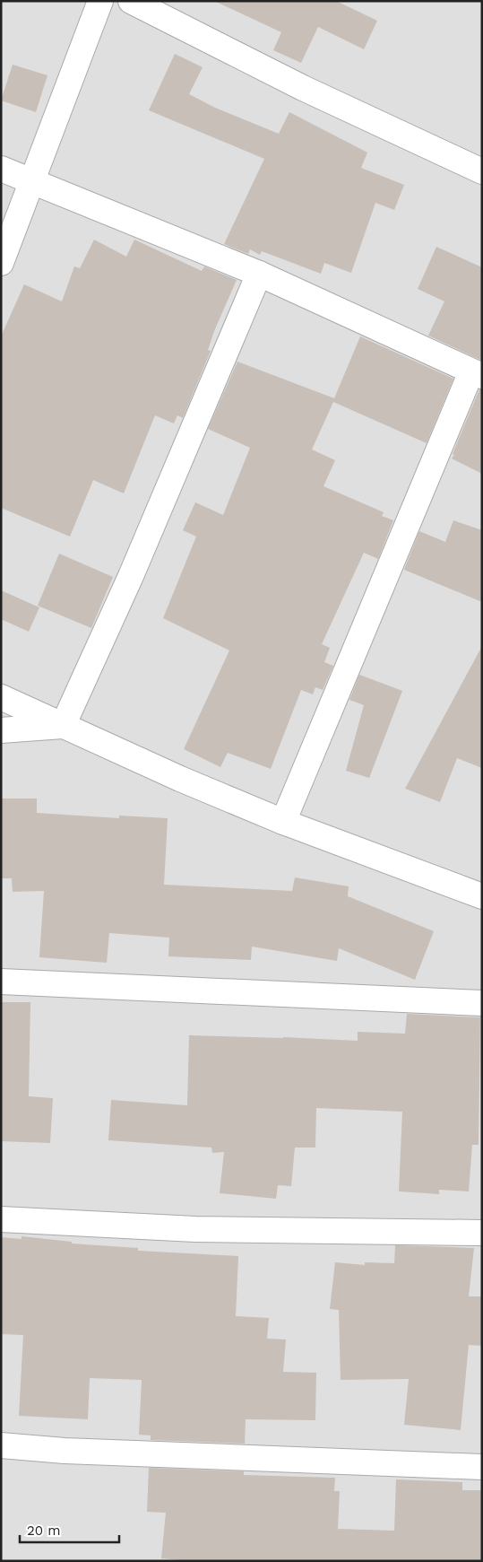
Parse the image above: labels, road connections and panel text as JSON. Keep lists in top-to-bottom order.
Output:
{
  "scale_bar": "20 m"
}
